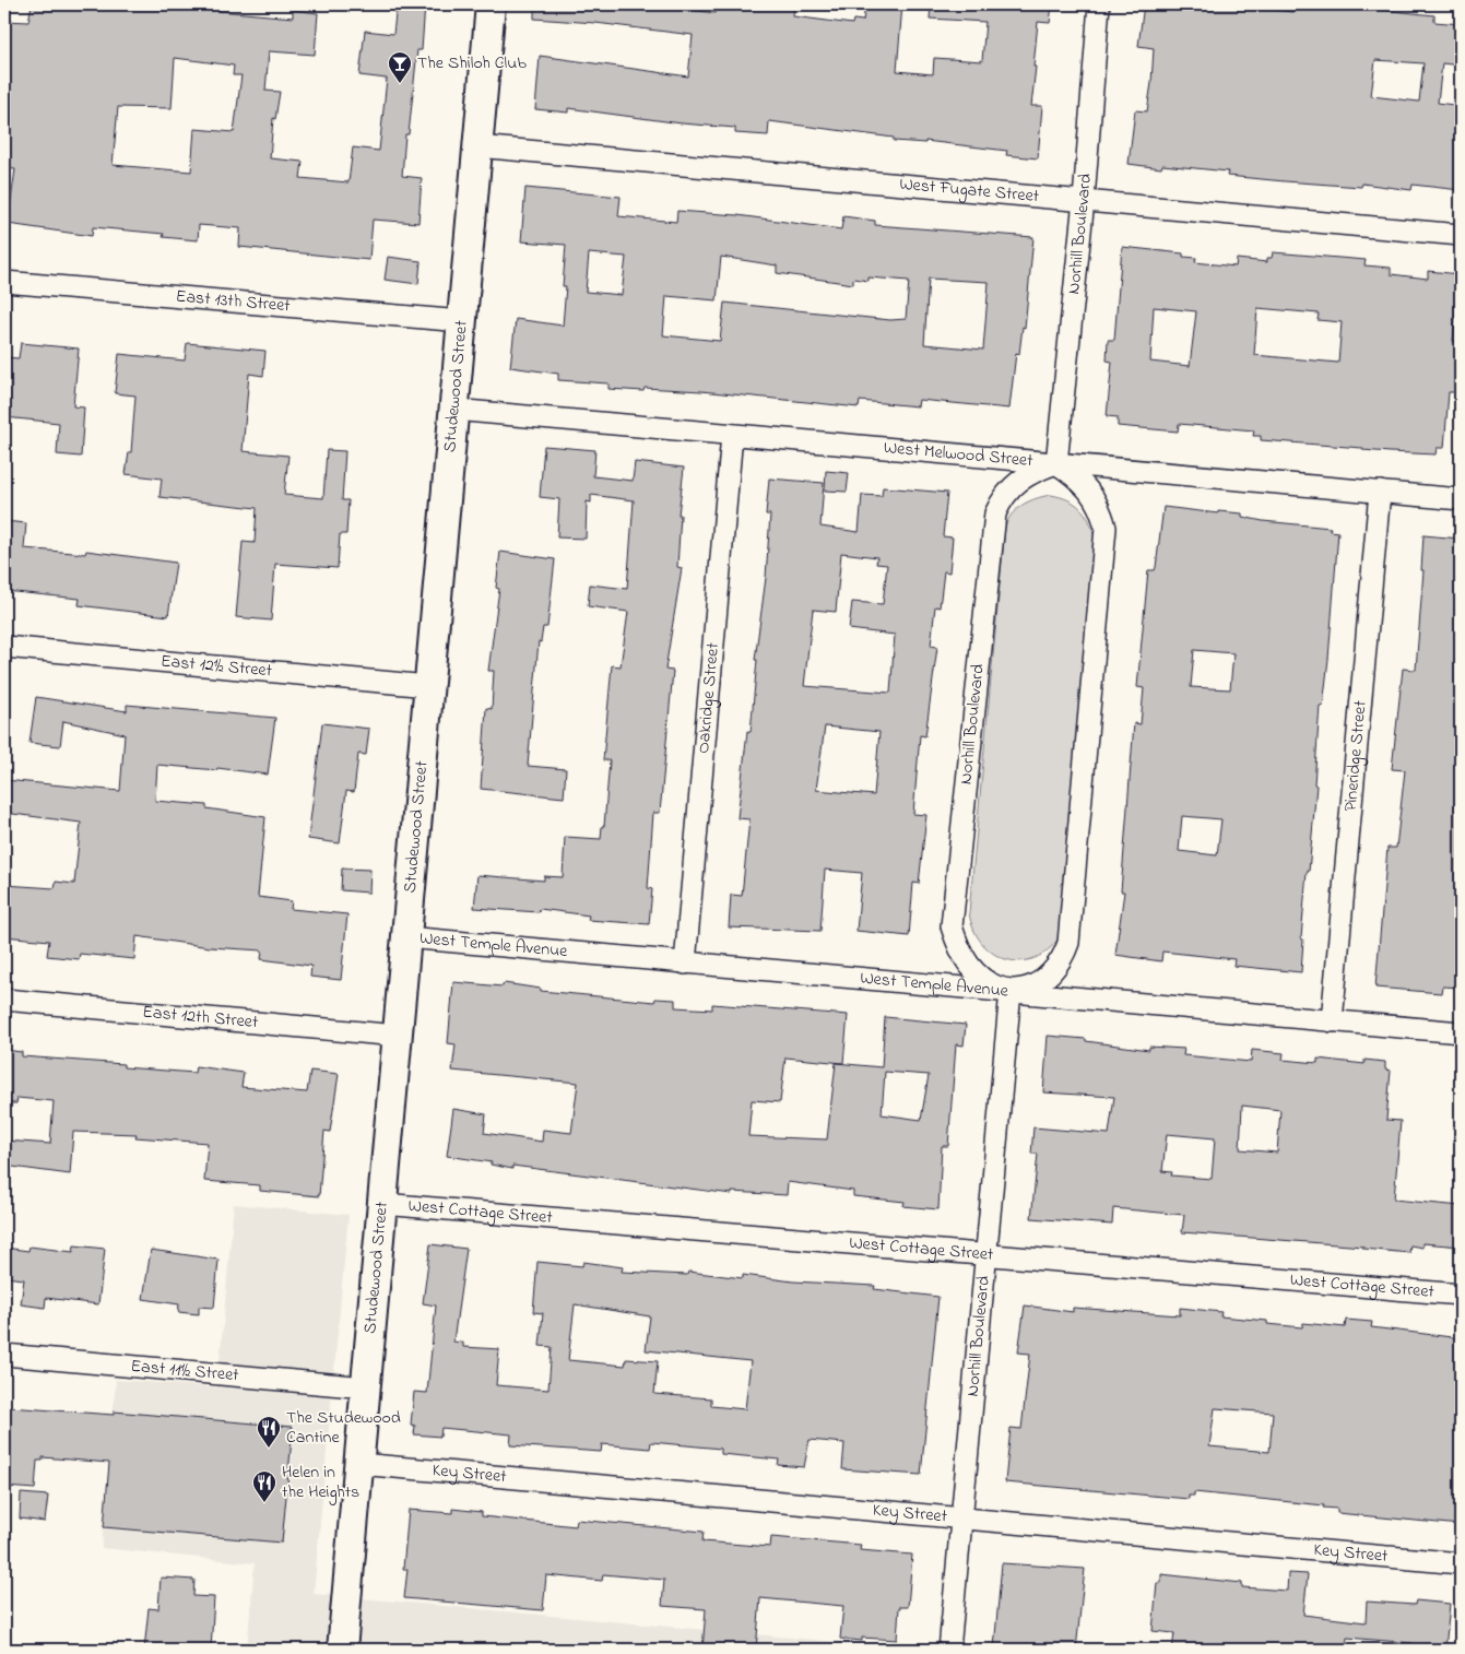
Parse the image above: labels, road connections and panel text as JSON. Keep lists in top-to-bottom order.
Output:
{
  "streets": {
    "main road": ["Studewood Street"],
    "street": [
      "West Fugate Street",
      "Norhill Boulevard",
      "East 13th Street",
      "West Melwood Street",
      "East 12½ Street",
      "Oakridge Street",
      "Pineridge Street",
      "West Temple Avenue",
      "East 12th Street",
      "West Cottage Street",
      "East 11½ Street",
      "Key Street"
    ]
  },
  "crossings": [
    ["West Fugate Street", "Norhill Boulevard"],
    ["West Fugate Street", "Studewood Street"],
    ["Norhill Boulevard", "West Melwood Street"],
    ["Norhill Boulevard", "West Temple Avenue"],
    ["Norhill Boulevard", "West Cottage Street"],
    ["Norhill Boulevard", "Key Street"],
    ["East 13th Street", "Studewood Street"],
    ["Studewood Street", "West Melwood Street"],
    ["Studewood Street", "East 12½ Street"],
    ["Studewood Street", "West Temple Avenue"],
    ["Studewood Street", "East 12th Street"],
    ["Studewood Street", "West Cottage Street"],
    ["Studewood Street", "East 11½ Street"],
    ["Studewood Street", "Key Street"],
    ["West Melwood Street", "Oakridge Street"],
    ["West Melwood Street", "Pineridge Street"],
    ["Oakridge Street", "West Temple Avenue"],
    ["Pineridge Street", "West Temple Avenue"]
  ],
  "places": {
    "bar": ["The Shiloh Club"],
    "restaurant": ["The Studewood Cantine", "Helen in the Heights"]
  }
}
